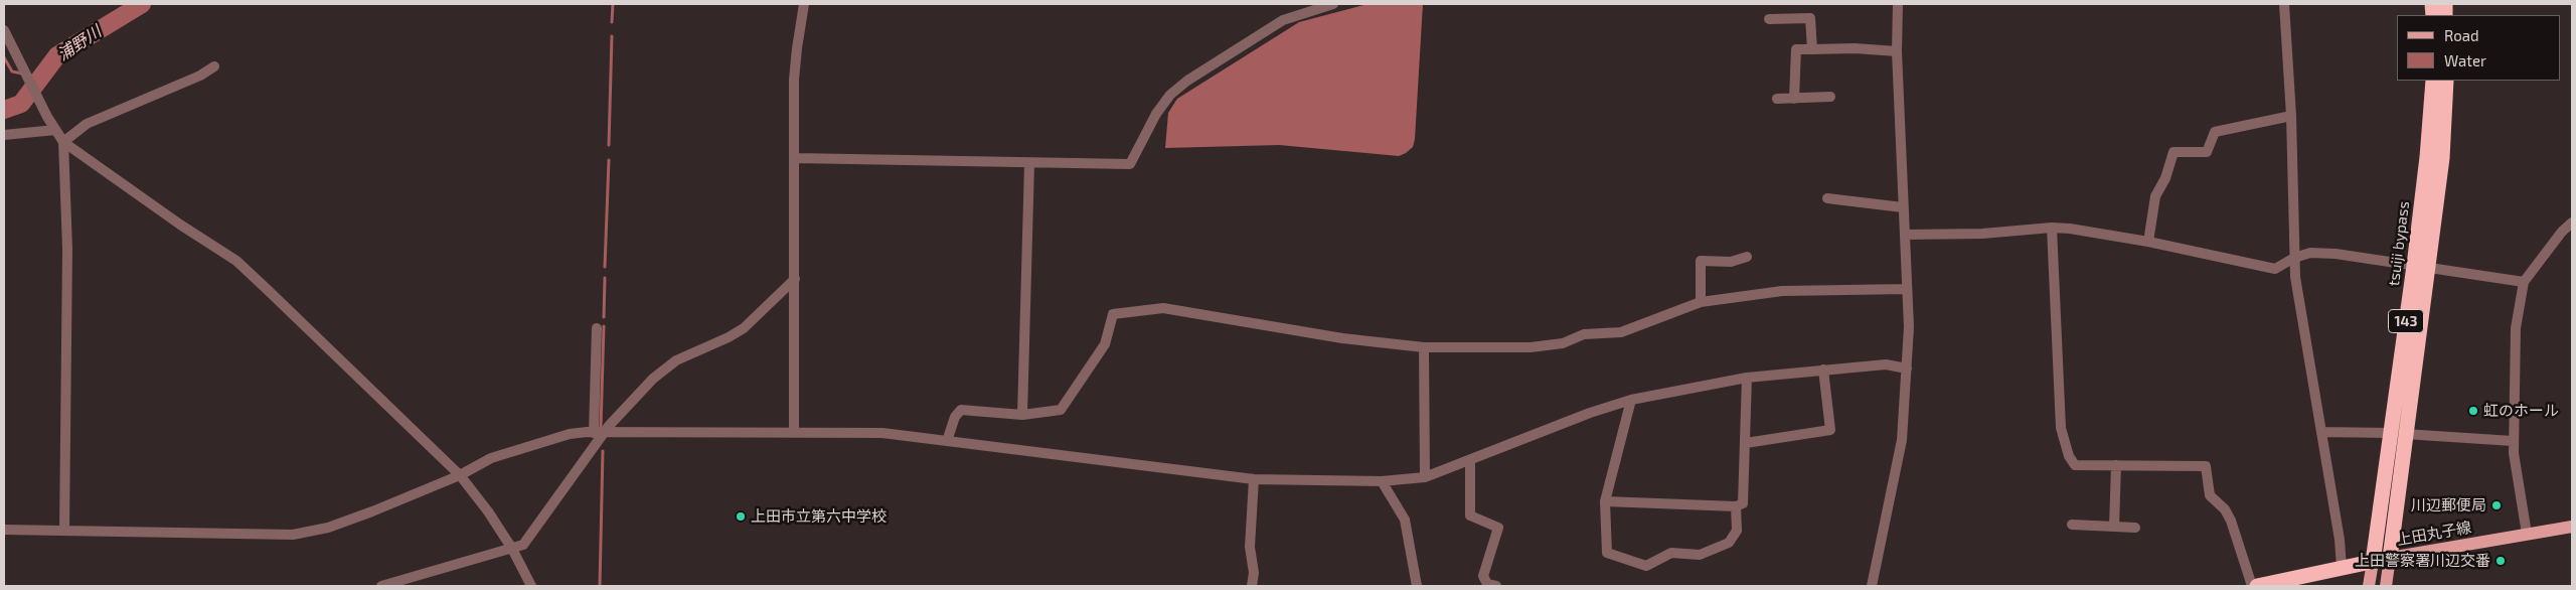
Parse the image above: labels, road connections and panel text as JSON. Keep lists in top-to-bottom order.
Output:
{
  "streets": {
    "highway": ["tsuiji bypass", "143"],
    "main road": ["上田丸子線"]
  },
  "crossings": [
    ["tsuiji bypass", "上田丸子線"]
  ],
  "water": ["浦野川"],
  "places": [
    "虹のホール",
    "川辺郵便局",
    "上田市立第六中学校",
    "上田警察署川辺交番"
  ],
  "legend": ["Road", "Water"]
}
